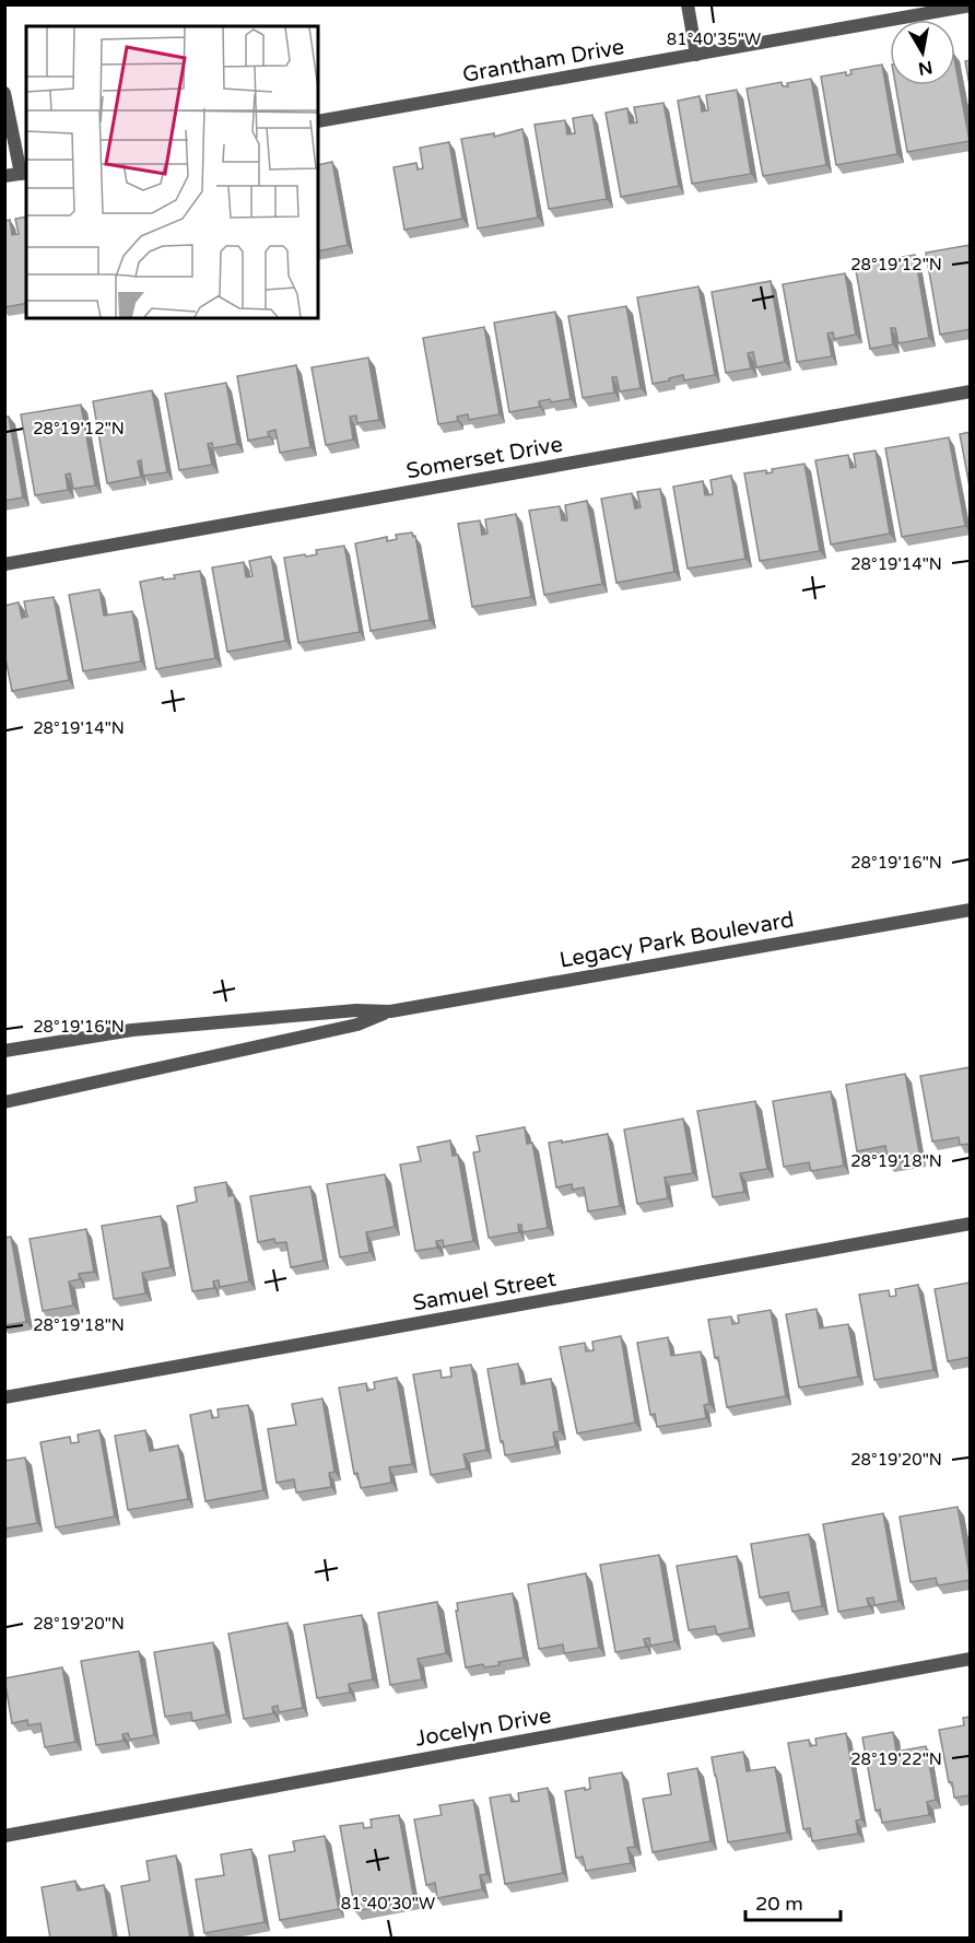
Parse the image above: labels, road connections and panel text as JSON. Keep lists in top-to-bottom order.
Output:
{
  "streets": {
    "street": [
      "Grantham Drive",
      "Somerset Drive",
      "Legacy Park Boulevard",
      "Samuel Street",
      "Jocelyn Drive"
    ]
  },
  "scale_bar": "20 m",
  "north": "bottom",
  "coordinates": [
    "81°40'35\"W",
    "28°19'12\"N",
    "28°19'14\"N",
    "28°19'16\"N",
    "28°19'18\"N",
    "28°19'20\"N",
    "28°19'22\"N",
    "81°40'30\"W"
  ]
}
